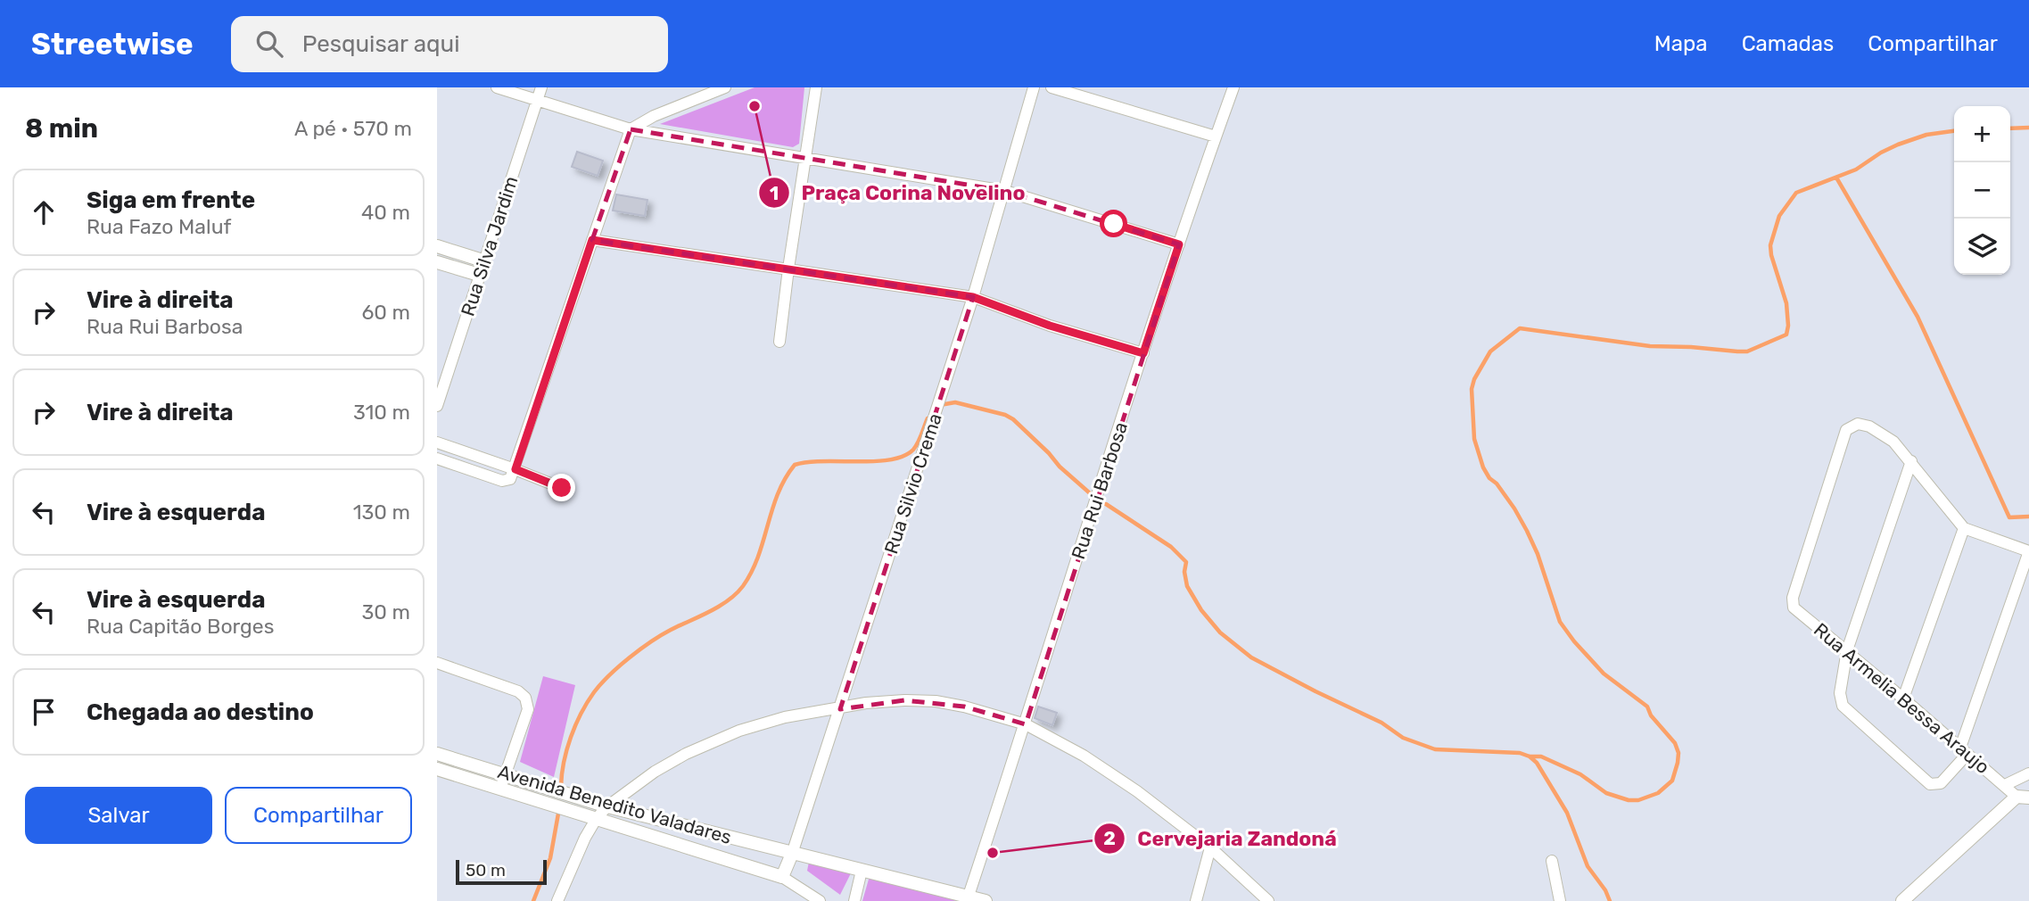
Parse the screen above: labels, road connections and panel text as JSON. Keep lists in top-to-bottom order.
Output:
{
  "streets": {
    "street": [
      "Rua Silva Jardim",
      "Rua Silvio Crema",
      "Rua Rui Barbosa",
      "Rua Armelia Bessa Araujo",
      "Avenida Benedito Valadares"
    ]
  },
  "crossings": [
    ["Rua Silvio Crema", "Avenida Benedito Valadares"],
    ["Rua Rui Barbosa", "Avenida Benedito Valadares"]
  ],
  "places": ["Praça Corina Novelino", "Cervejaria Zandoná"],
  "scale_bar": "50 m",
  "page": {
    "header": "Streetwise",
    "search": "Pesquisar aqui",
    "nav": ["Mapa", "Camadas", "Compartilhar"],
    "heading": ["8 min", "A pé · 570 m"],
    "map_buttons": ["+", "−"],
    "list": [
      ["Siga em frente", "Rua Fazo Maluf", "40 m"],
      ["Vire à direita", "Rua Rui Barbosa", "60 m"],
      ["Vire à direita", "310 m"],
      ["Vire à esquerda", "130 m"],
      ["Vire à esquerda", "Rua Capitão Borges", "30 m"],
      "Chegada ao destino"
    ],
    "buttons": ["Salvar", "Compartilhar"],
    "scale": "50 m"
  }
}
